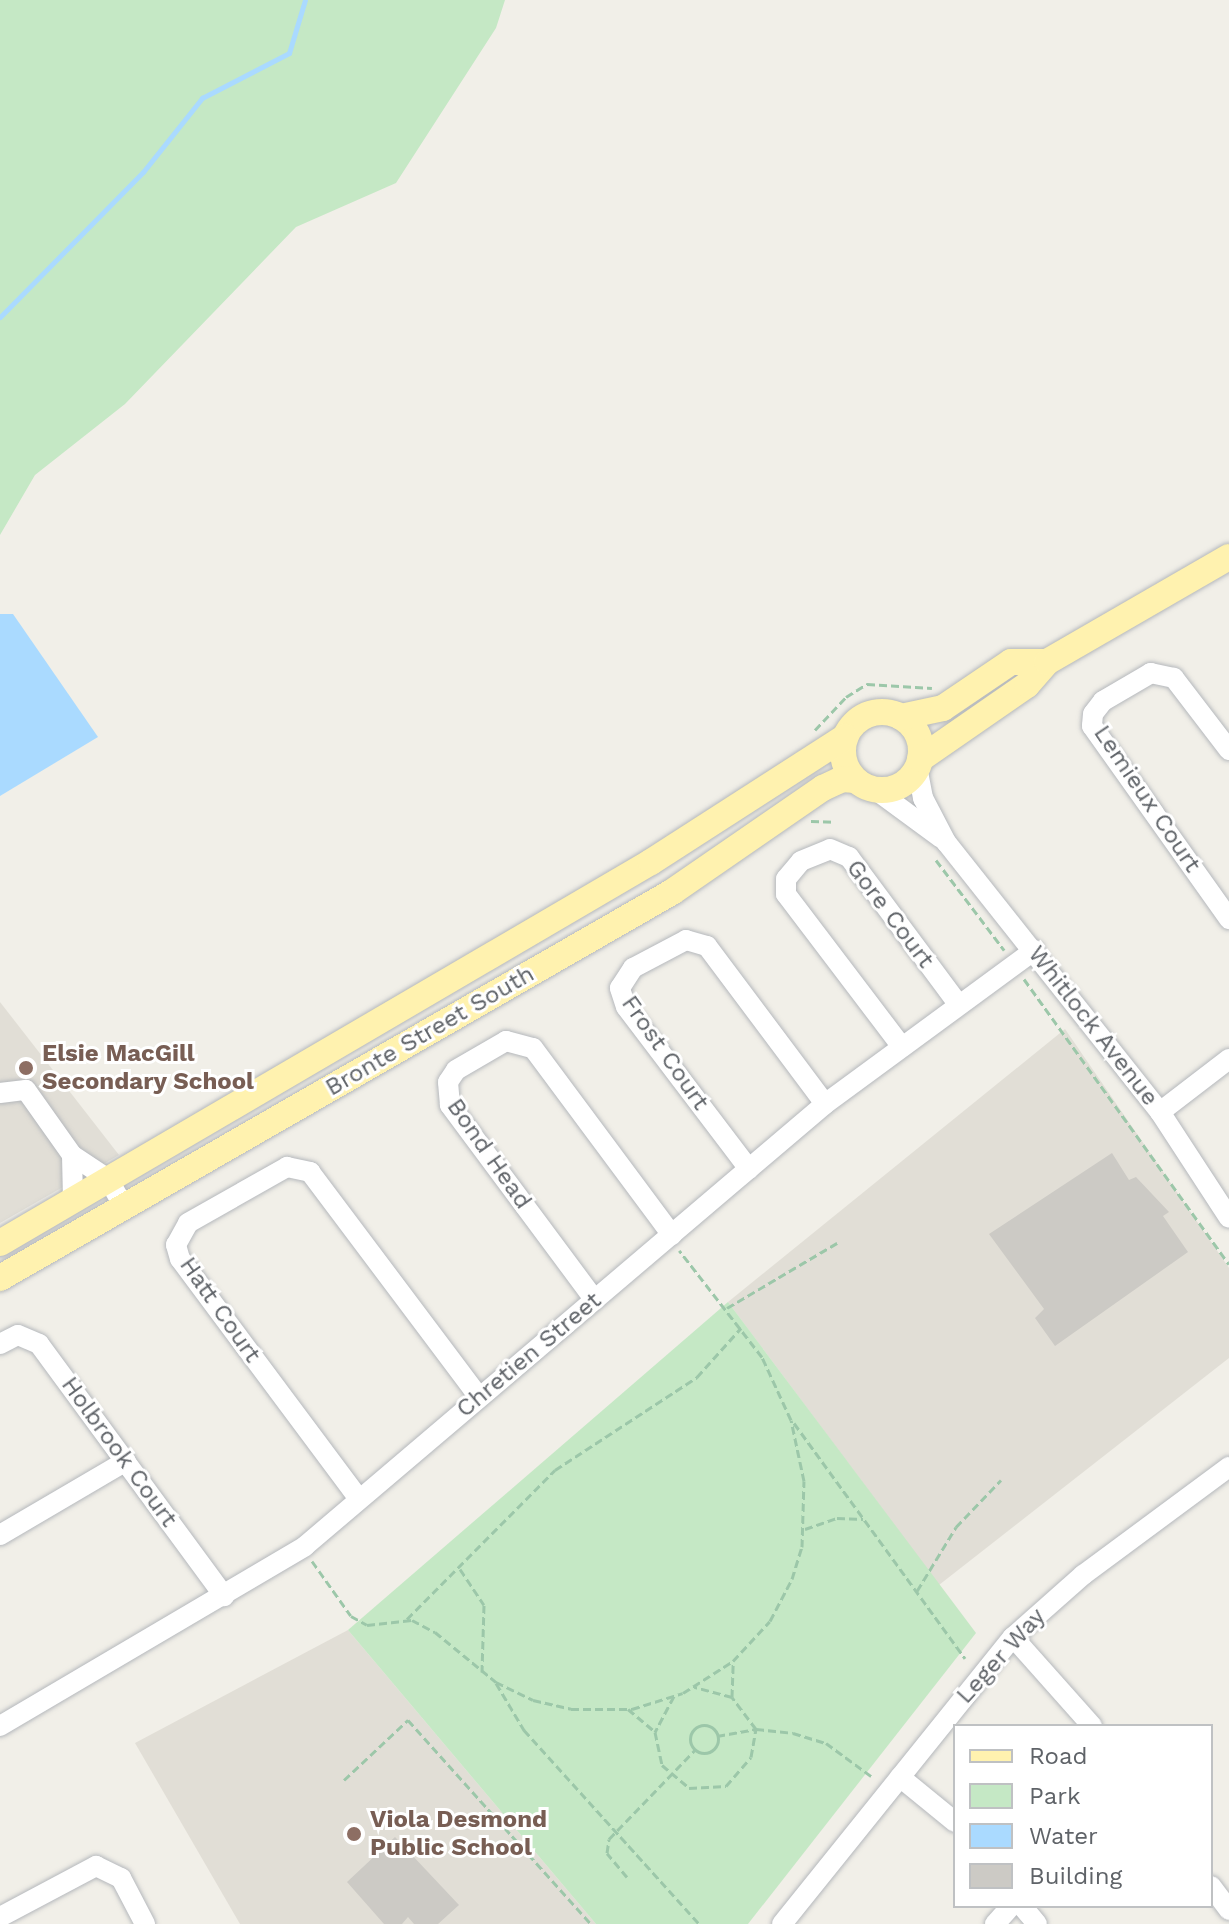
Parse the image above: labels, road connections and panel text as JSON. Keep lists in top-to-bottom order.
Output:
{
  "streets": {
    "main road": ["Bronte Street South"],
    "street": [
      "Lemieux Court",
      "Gore Court",
      "Whitlock Avenue",
      "Frost Court",
      "Bond Head",
      "Hatt Court",
      "Chretien Street",
      "Holbrook Court",
      "Leger Way"
    ]
  },
  "crossings": [
    ["Gore Court", "Chretien Street"],
    ["Whitlock Avenue", "Bronte Street South"],
    ["Whitlock Avenue", "Chretien Street"],
    ["Frost Court", "Chretien Street"],
    ["Bond Head", "Chretien Street"],
    ["Hatt Court", "Chretien Street"],
    ["Chretien Street", "Holbrook Court"]
  ],
  "places": ["Elsie MacGill Secondary School", "Viola Desmond Public School"],
  "legend": [
    "Road",
    "Park",
    "Water",
    "Building"
  ]
}
